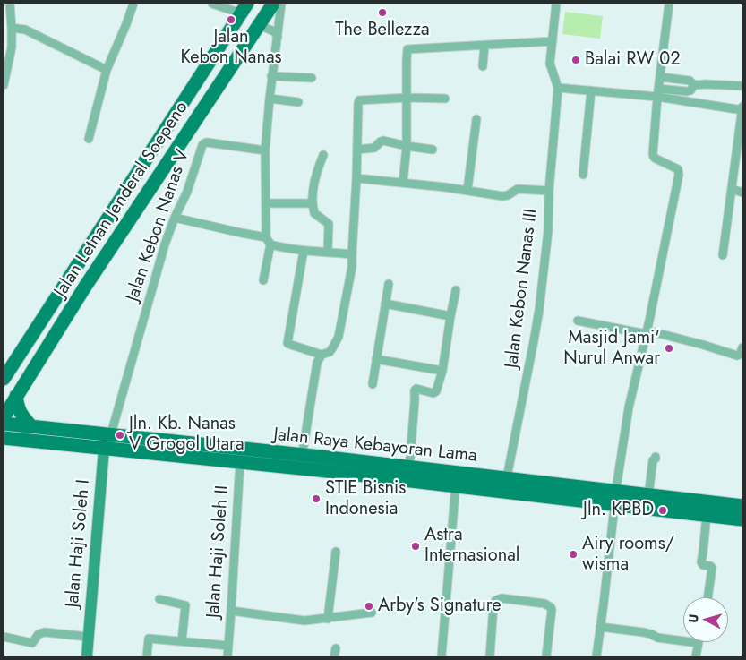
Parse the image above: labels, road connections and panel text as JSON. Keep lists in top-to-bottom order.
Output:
{
  "streets": {
    "main road": ["Jalan Letnan Jenderal Soepeno", "Jalan Raya Kebayoran Lama"],
    "street": [
      "Jalan Kebon Nanas V",
      "Jalan Kebon Nanas III",
      "Jalan Haji Soleh I",
      "Jalan Haji Soleh II"
    ]
  },
  "crossings": [
    ["Jalan Kebon Nanas V", "Jalan Raya Kebayoran Lama"],
    ["Jalan Kebon Nanas V", "Jalan Haji Soleh I"],
    ["Jalan Kebon Nanas III", "Jalan Raya Kebayoran Lama"],
    ["Jalan Raya Kebayoran Lama", "Jalan Haji Soleh I"],
    ["Jalan Raya Kebayoran Lama", "Jalan Haji Soleh II"]
  ],
  "places": [
    "The Bellezza",
    "Jalan Kebon Nanas",
    "Balai RW 02",
    "Masjid Jami' Nurul Anwar",
    "Jln. Kb. Nanas V Grogol Utara",
    "STIE Bisnis Indonesia",
    "Jln. KPBD",
    "Astra Internasional",
    "Airy rooms/ wisma",
    "Arby's Signature"
  ],
  "north": "left"
}
